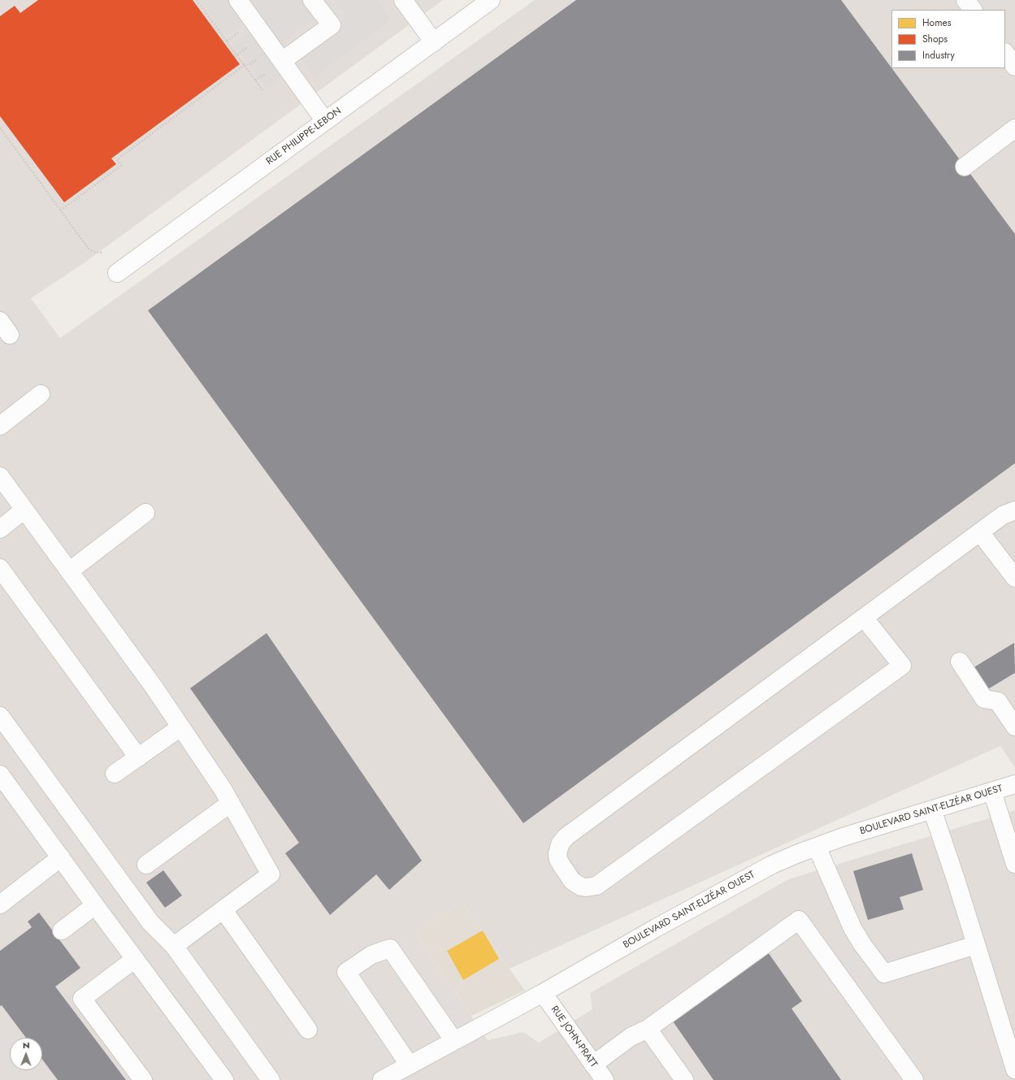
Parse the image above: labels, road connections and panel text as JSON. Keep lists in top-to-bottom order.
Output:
{
  "streets": {
    "street": ["RUE PHILIPPE-LEBON", "BOULEVARD SAINT-ELZÉAR OUEST", "RUE JOHN-PRATT"]
  },
  "crossings": [
    ["BOULEVARD SAINT-ELZÉAR OUEST", "RUE JOHN-PRATT"]
  ],
  "legend": ["Homes", "Shops", "Industry"],
  "north": "top"
}
